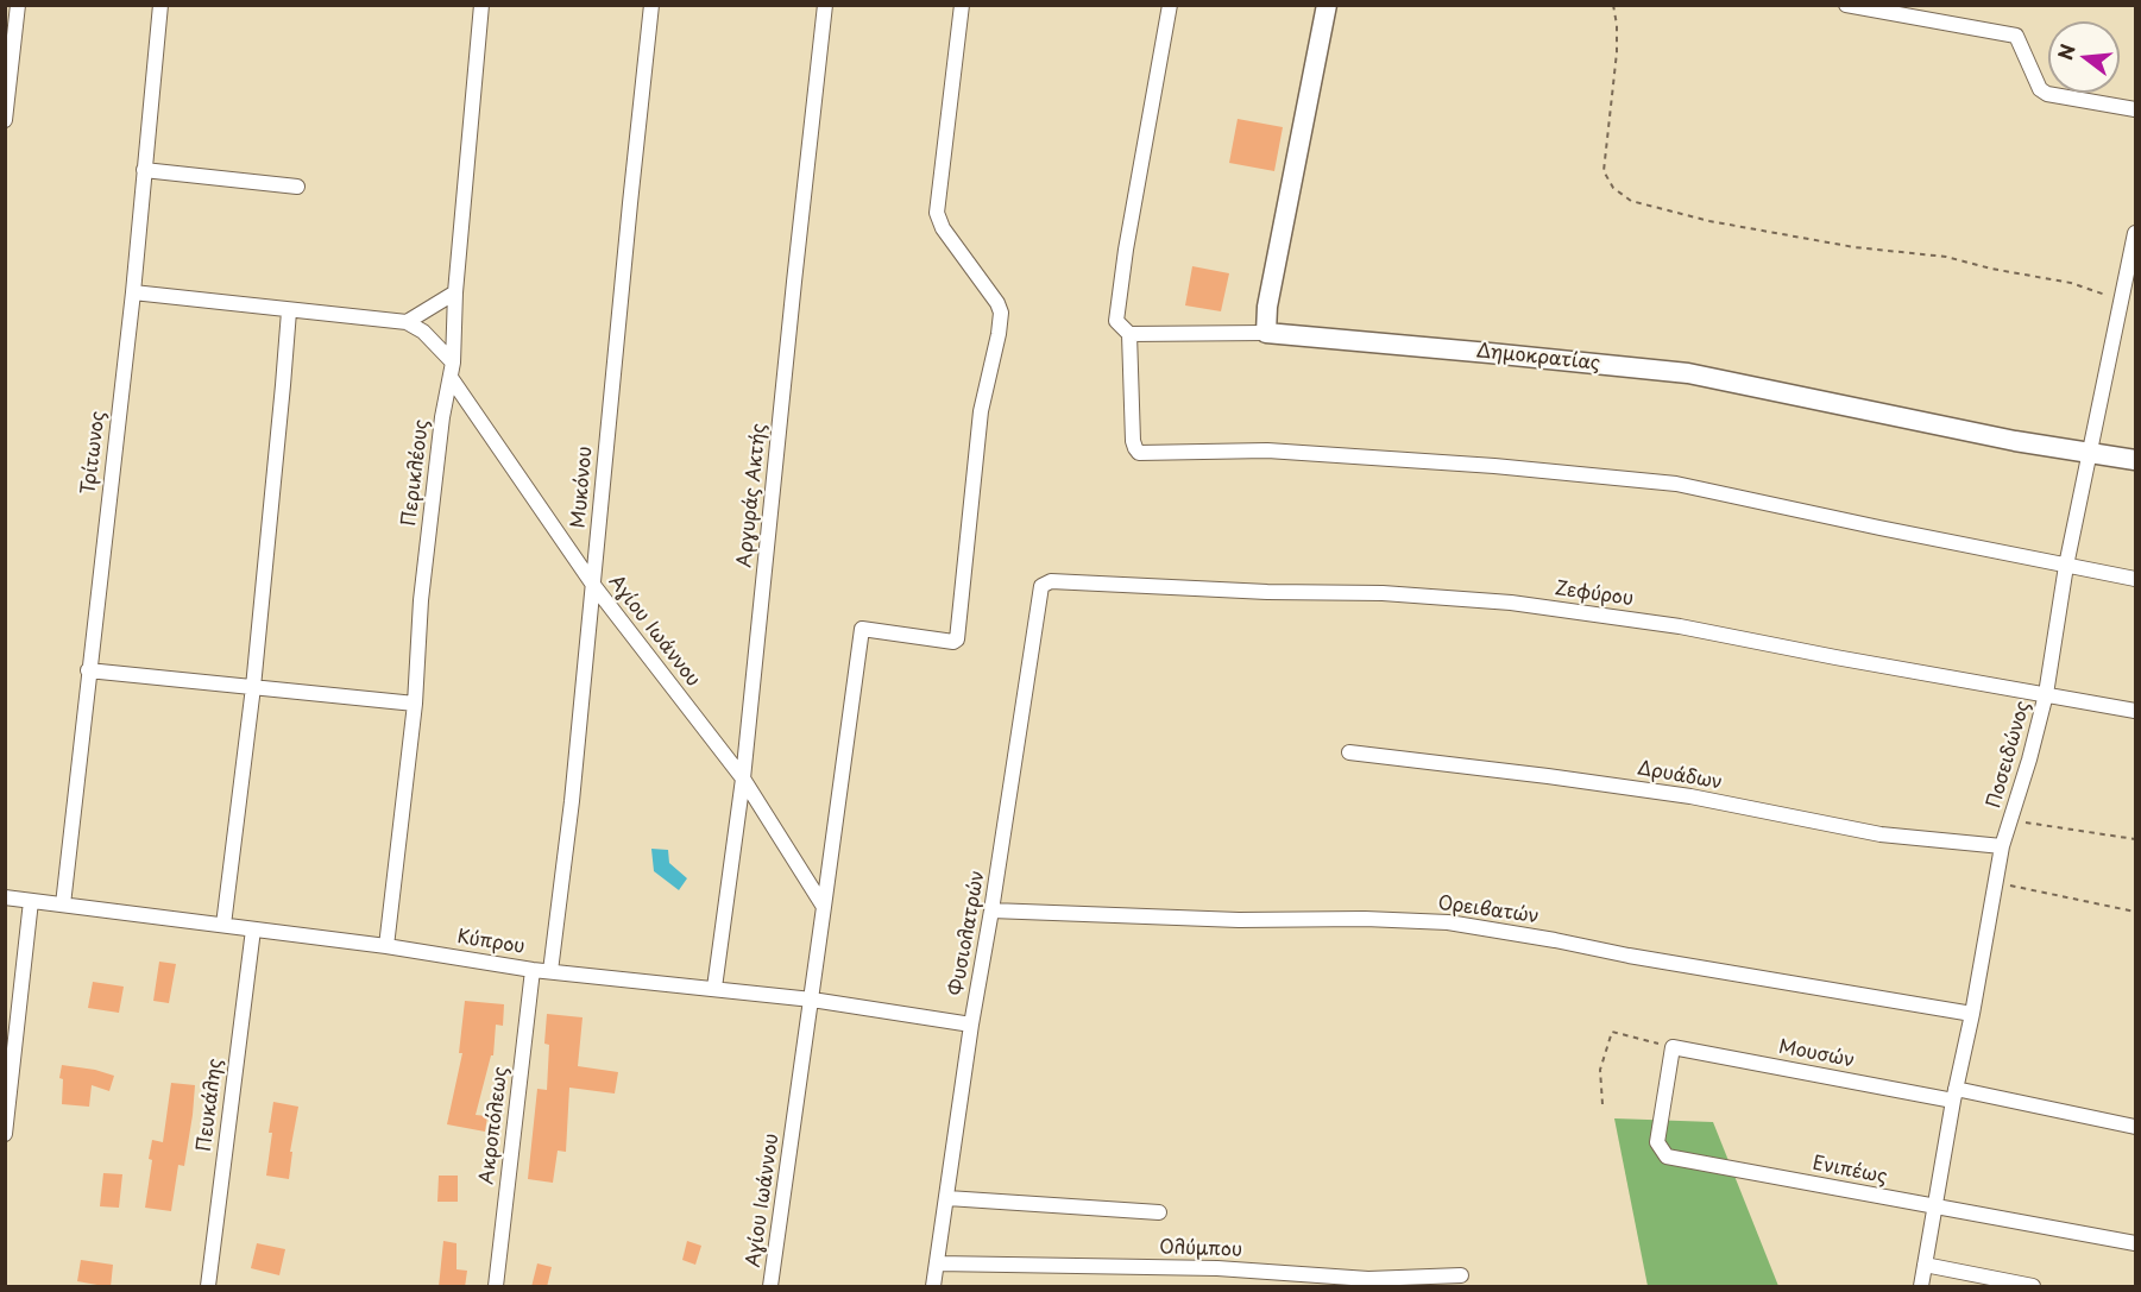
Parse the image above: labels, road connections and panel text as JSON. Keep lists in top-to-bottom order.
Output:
{
  "streets": {
    "street": [
      "Δημοκρατίας",
      "Τρίτωνος",
      "Περικλέους",
      "Μυκόνου",
      "Αργυράς Ακτής",
      "Ζεφύρου",
      "Αγίου Ιωάννου",
      "Ποσειδώνος",
      "Δρυάδων",
      "Ορειβατών",
      "Φυσιολατρών",
      "Κύπρου",
      "Μουσών",
      "Πευκάλης",
      "Ακροπόλεως",
      "Ενιπέως",
      "Ολύμπου"
    ]
  },
  "crossings": [
    ["Δημοκρατίας", "Ποσειδώνος"],
    ["Τρίτωνος", "Κύπρου"],
    ["Περικλέους", "Αγίου Ιωάννου"],
    ["Περικλέους", "Κύπρου"],
    ["Μυκόνου", "Αγίου Ιωάννου"],
    ["Μυκόνου", "Κύπρου"],
    ["Αργυράς Ακτής", "Αγίου Ιωάννου"],
    ["Αργυράς Ακτής", "Κύπρου"],
    ["Ζεφύρου", "Ποσειδώνος"],
    ["Ζεφύρου", "Φυσιολατρών"],
    ["Αγίου Ιωάννου", "Κύπρου"],
    ["Ποσειδώνος", "Δρυάδων"],
    ["Ποσειδώνος", "Ορειβατών"],
    ["Ποσειδώνος", "Μουσών"],
    ["Ποσειδώνος", "Ενιπέως"],
    ["Ορειβατών", "Φυσιολατρών"],
    ["Φυσιολατρών", "Κύπρου"],
    ["Φυσιολατρών", "Ολύμπου"],
    ["Κύπρου", "Πευκάλης"],
    ["Κύπρου", "Ακροπόλεως"],
    ["Μουσών", "Ενιπέως"]
  ],
  "north": "left"
}
